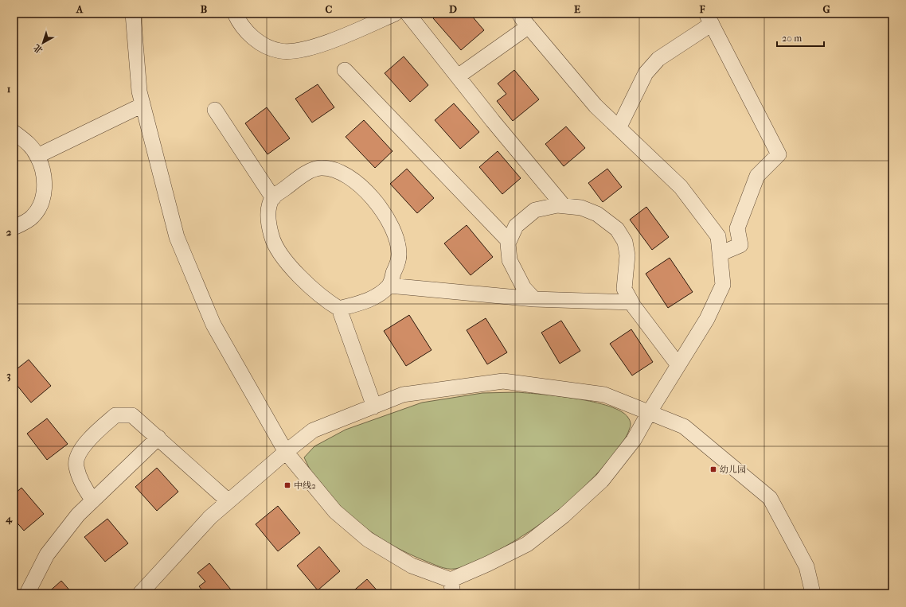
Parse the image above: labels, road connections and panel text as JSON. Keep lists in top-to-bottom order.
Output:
{
  "places": {
    "transit": ["幼儿园", "中线2"]
  },
  "scale_bar": "20 m",
  "north": "bottom left",
  "grid": {
    "columns": [
      "A",
      "B",
      "C",
      "D",
      "E",
      "F",
      "G"
    ],
    "rows": [
      "1",
      "2",
      "3",
      "4"
    ]
  }
}
